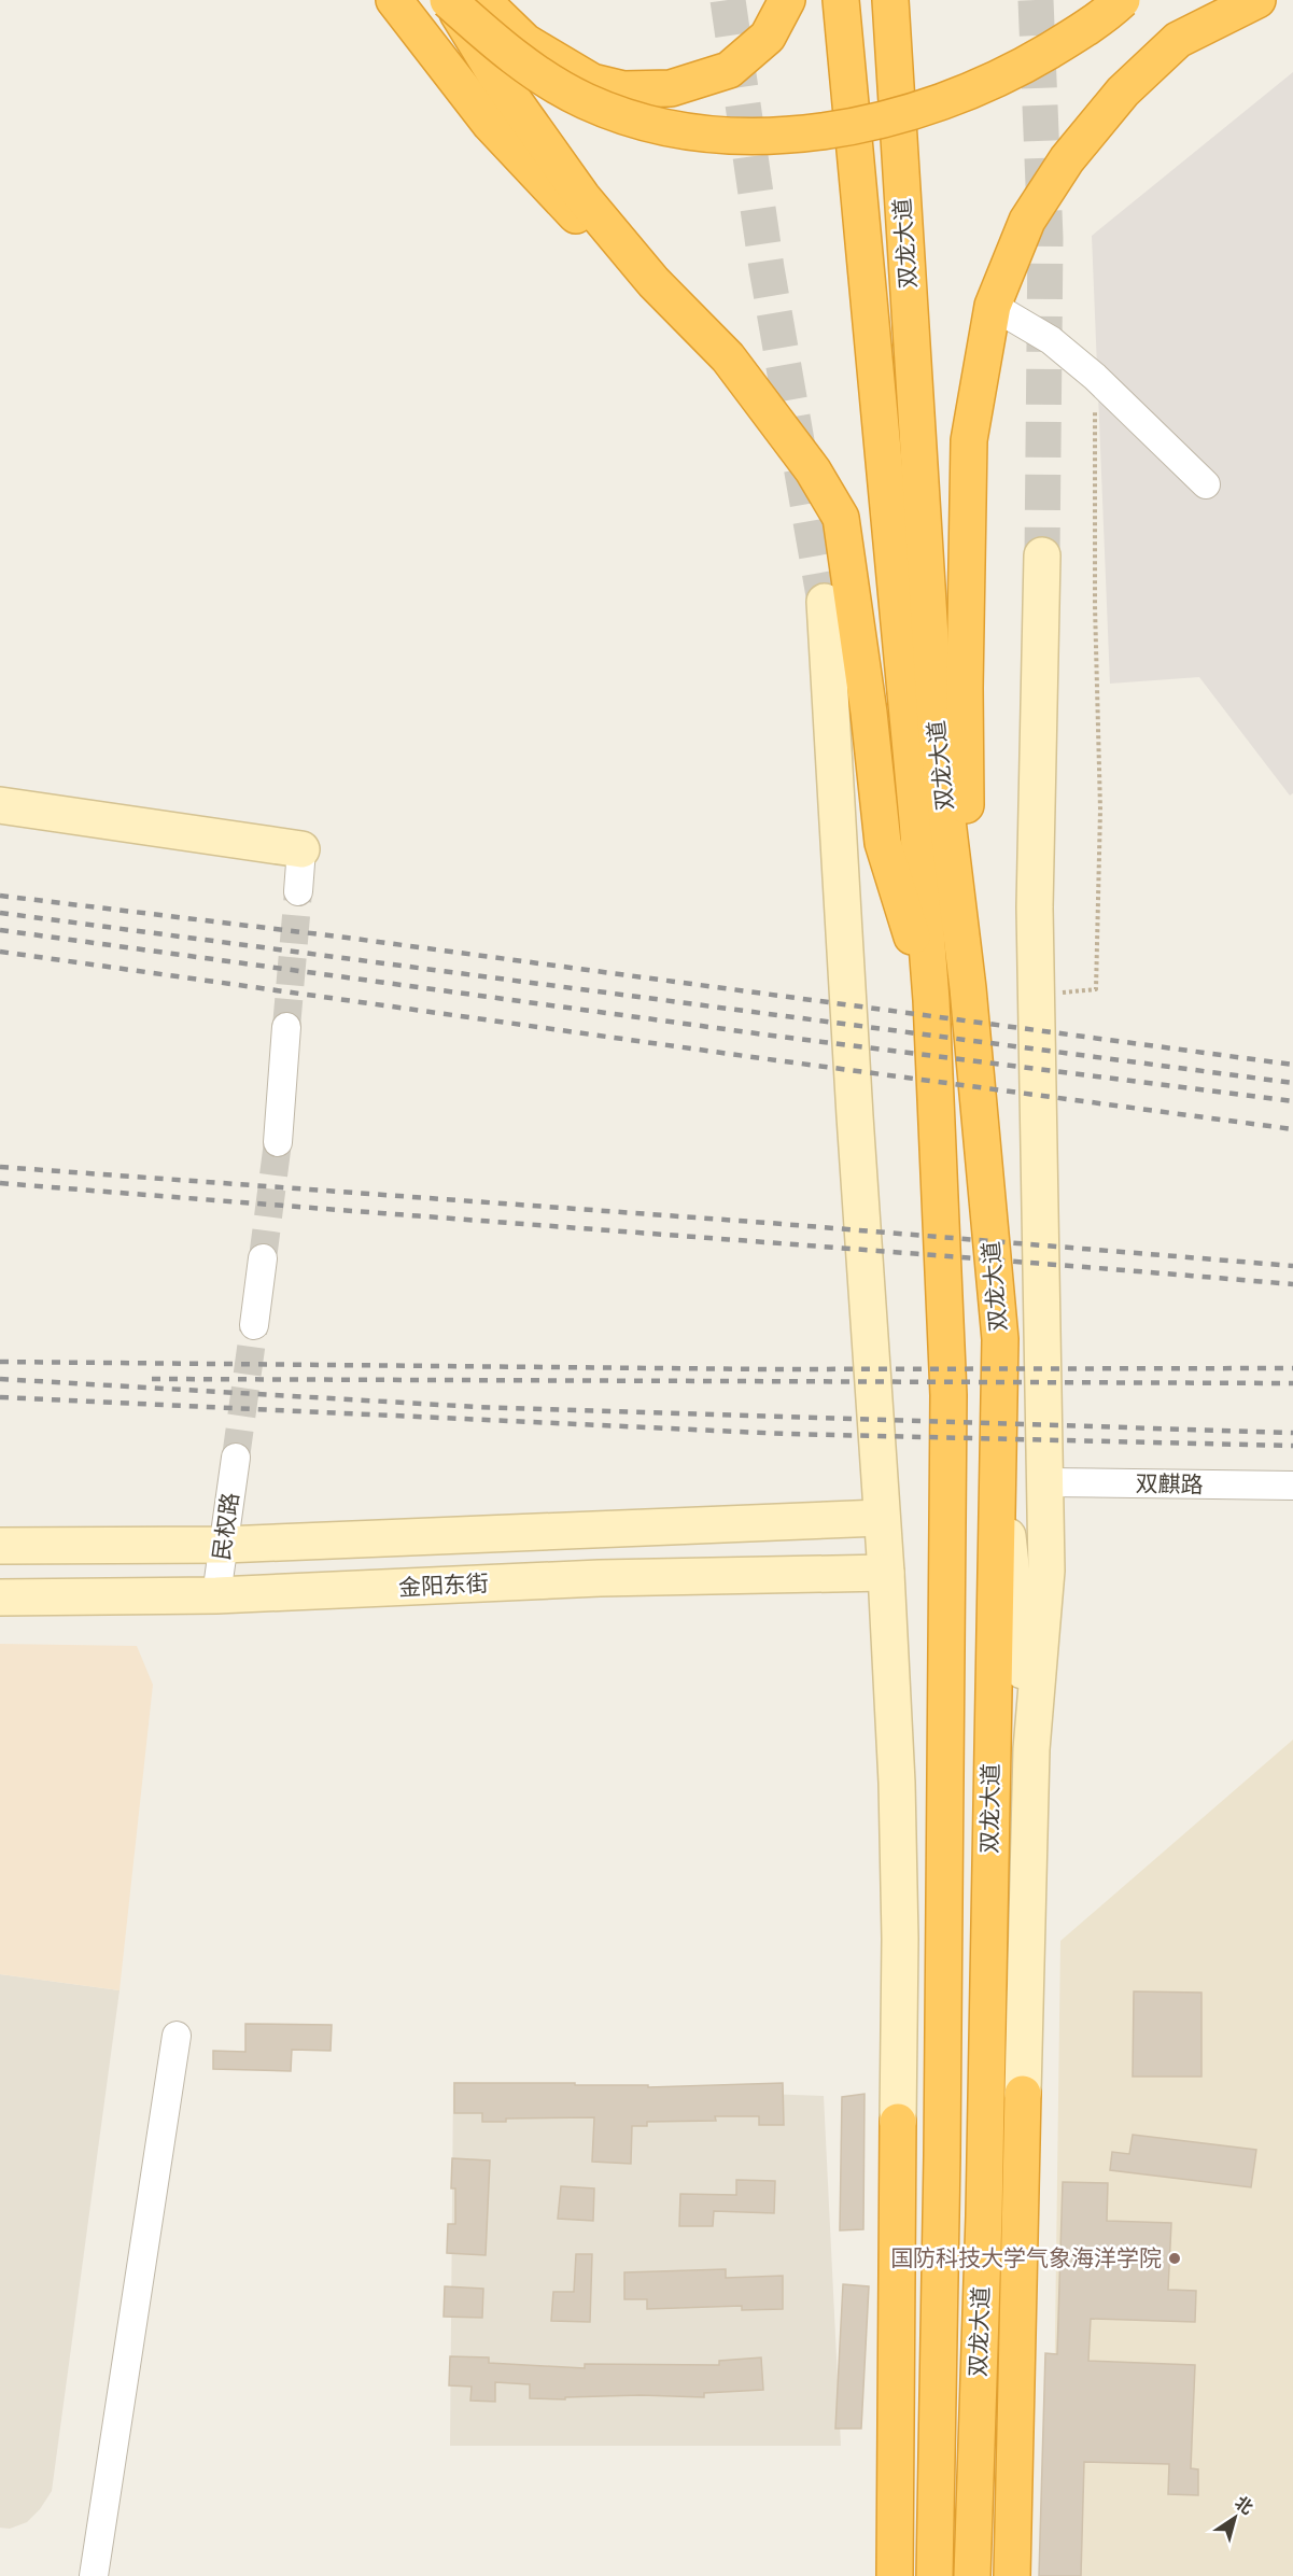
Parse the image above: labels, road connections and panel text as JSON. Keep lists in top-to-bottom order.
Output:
{
  "streets": {
    "highway": ["双龙大道"],
    "street": ["双麒路", "民权路", "金阳东街"]
  },
  "crossings": [
    ["民权路", "金阳东街"]
  ],
  "places": ["国防科技大学气象海洋学院"],
  "north": "top right"
}
